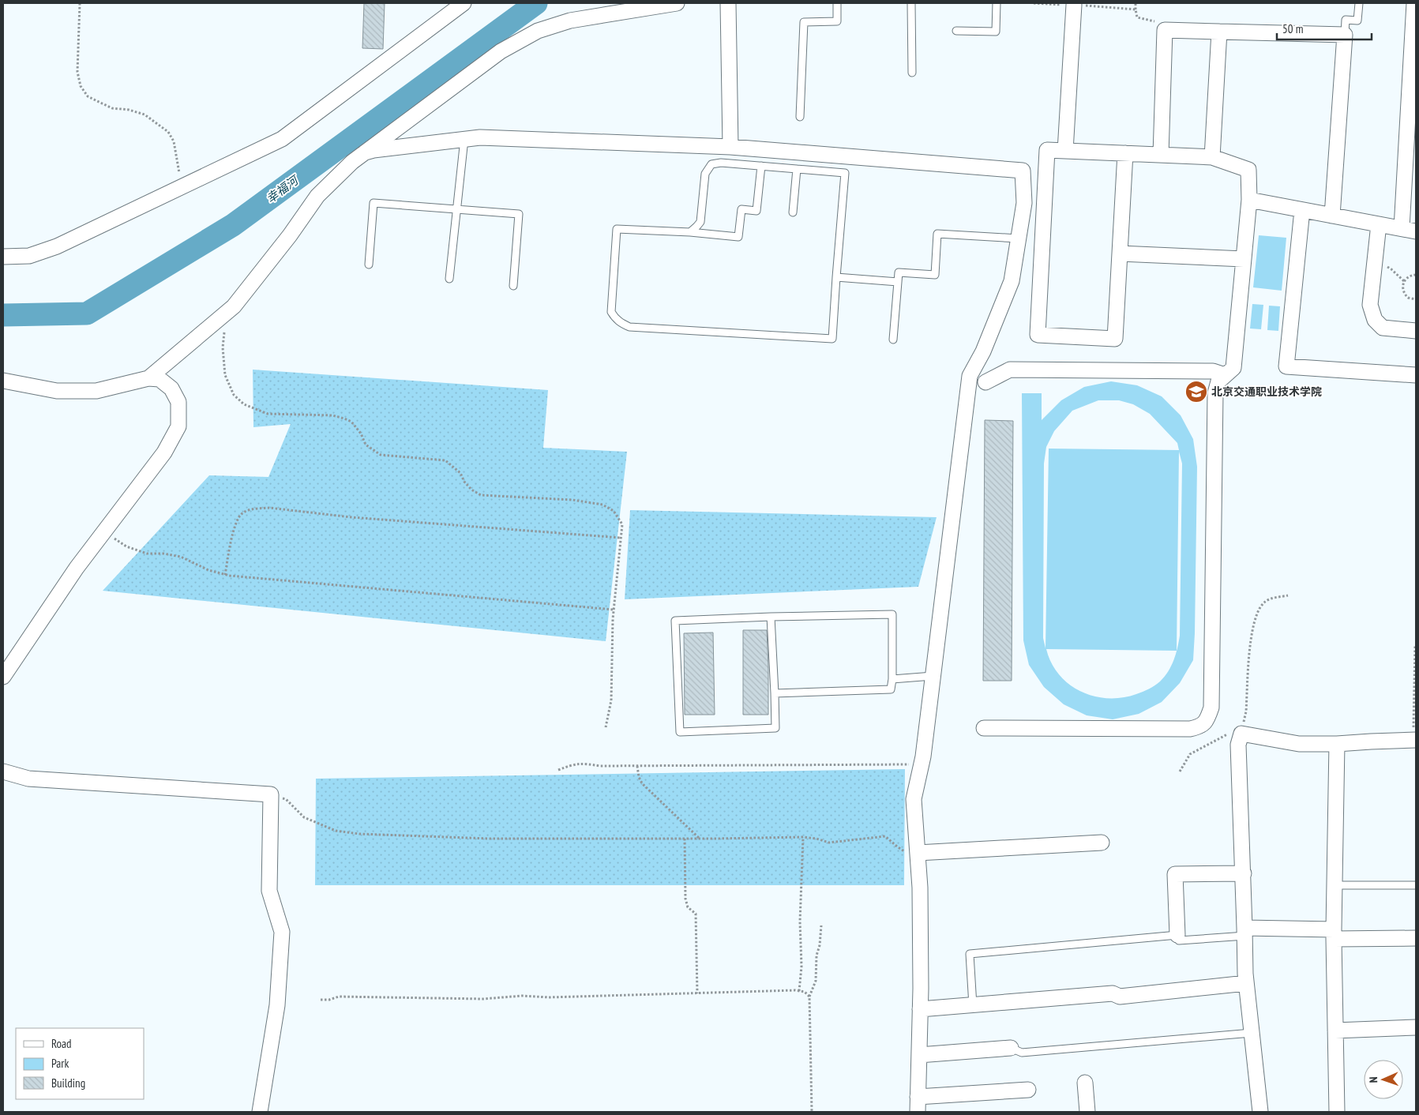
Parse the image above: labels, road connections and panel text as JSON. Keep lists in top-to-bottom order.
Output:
{
  "water": ["幸福河"],
  "places": {
    "school or university": ["北京交通职业技术学院"]
  },
  "legend": ["Road", "Park", "Building"],
  "scale_bar": "50 m",
  "north": "left"
}
